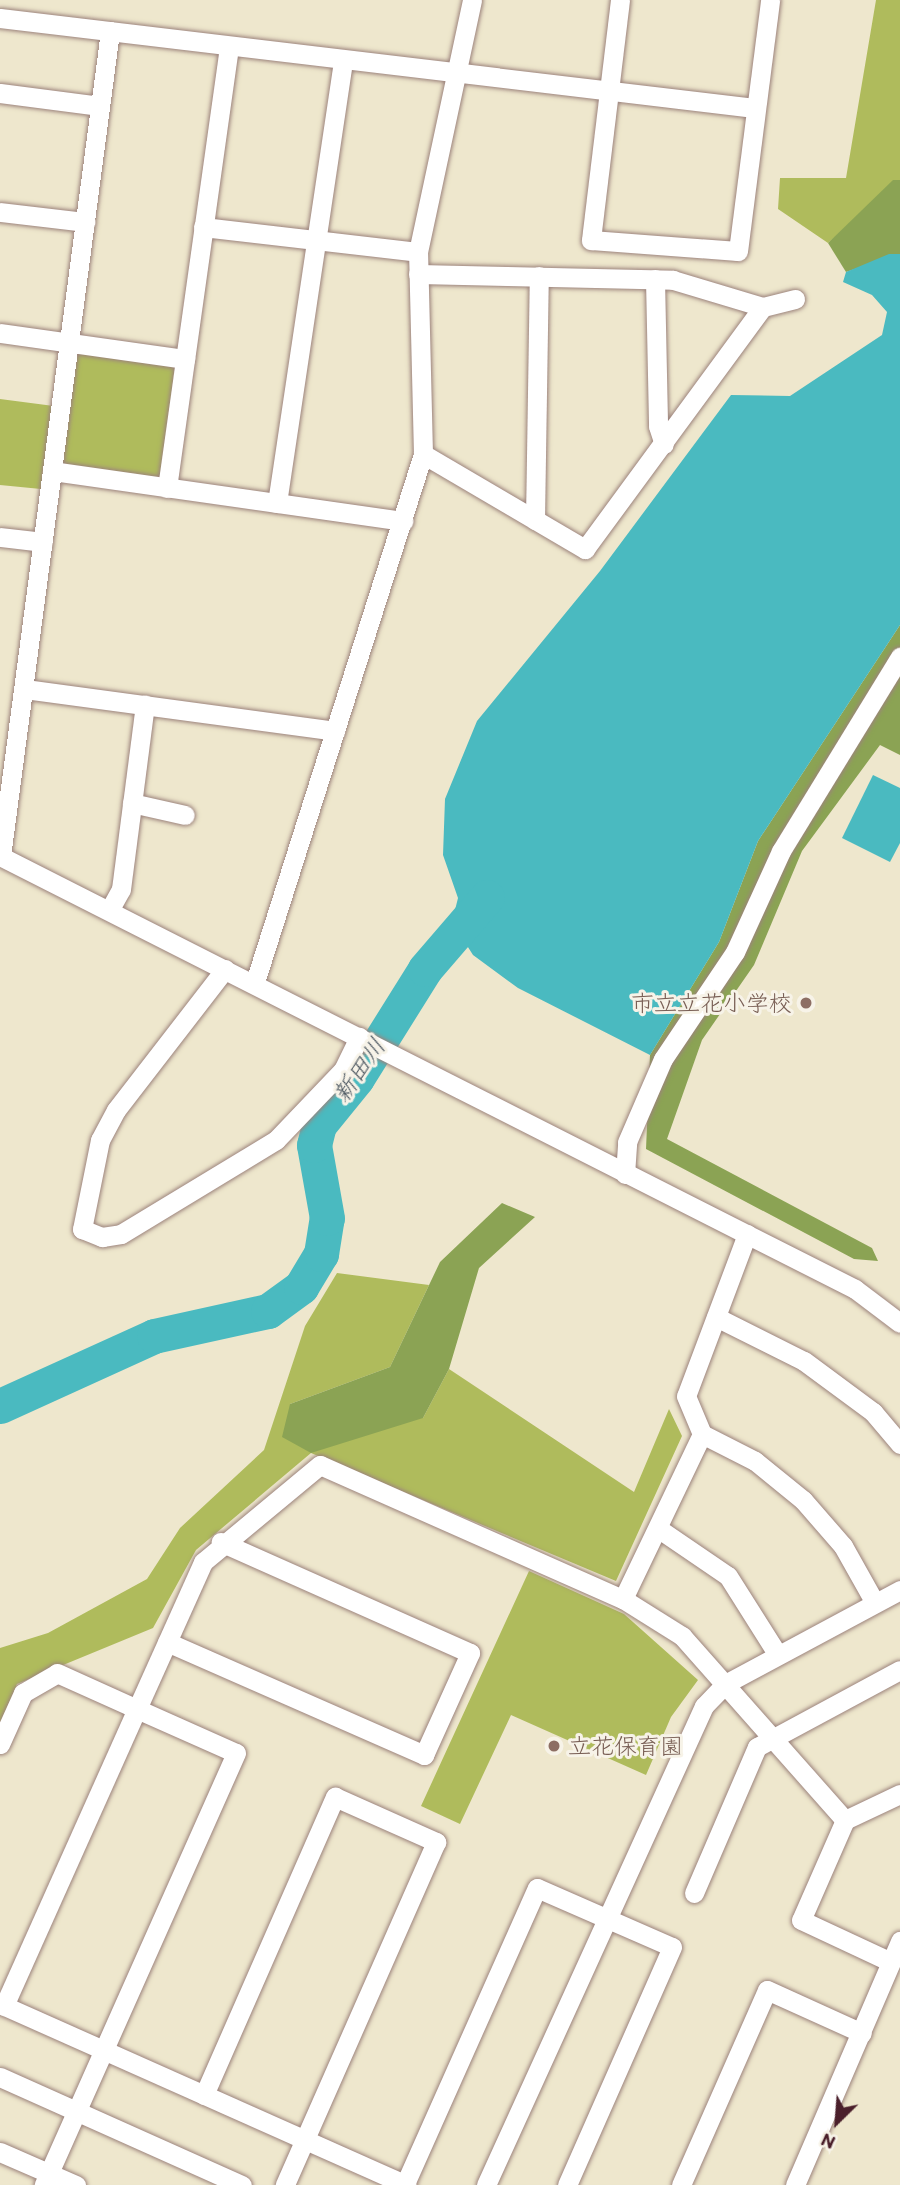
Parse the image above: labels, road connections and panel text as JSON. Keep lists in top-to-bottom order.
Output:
{
  "water": ["新田川"],
  "places": ["市立立花小学校", "立花保育園"],
  "north": "bottom left"
}
